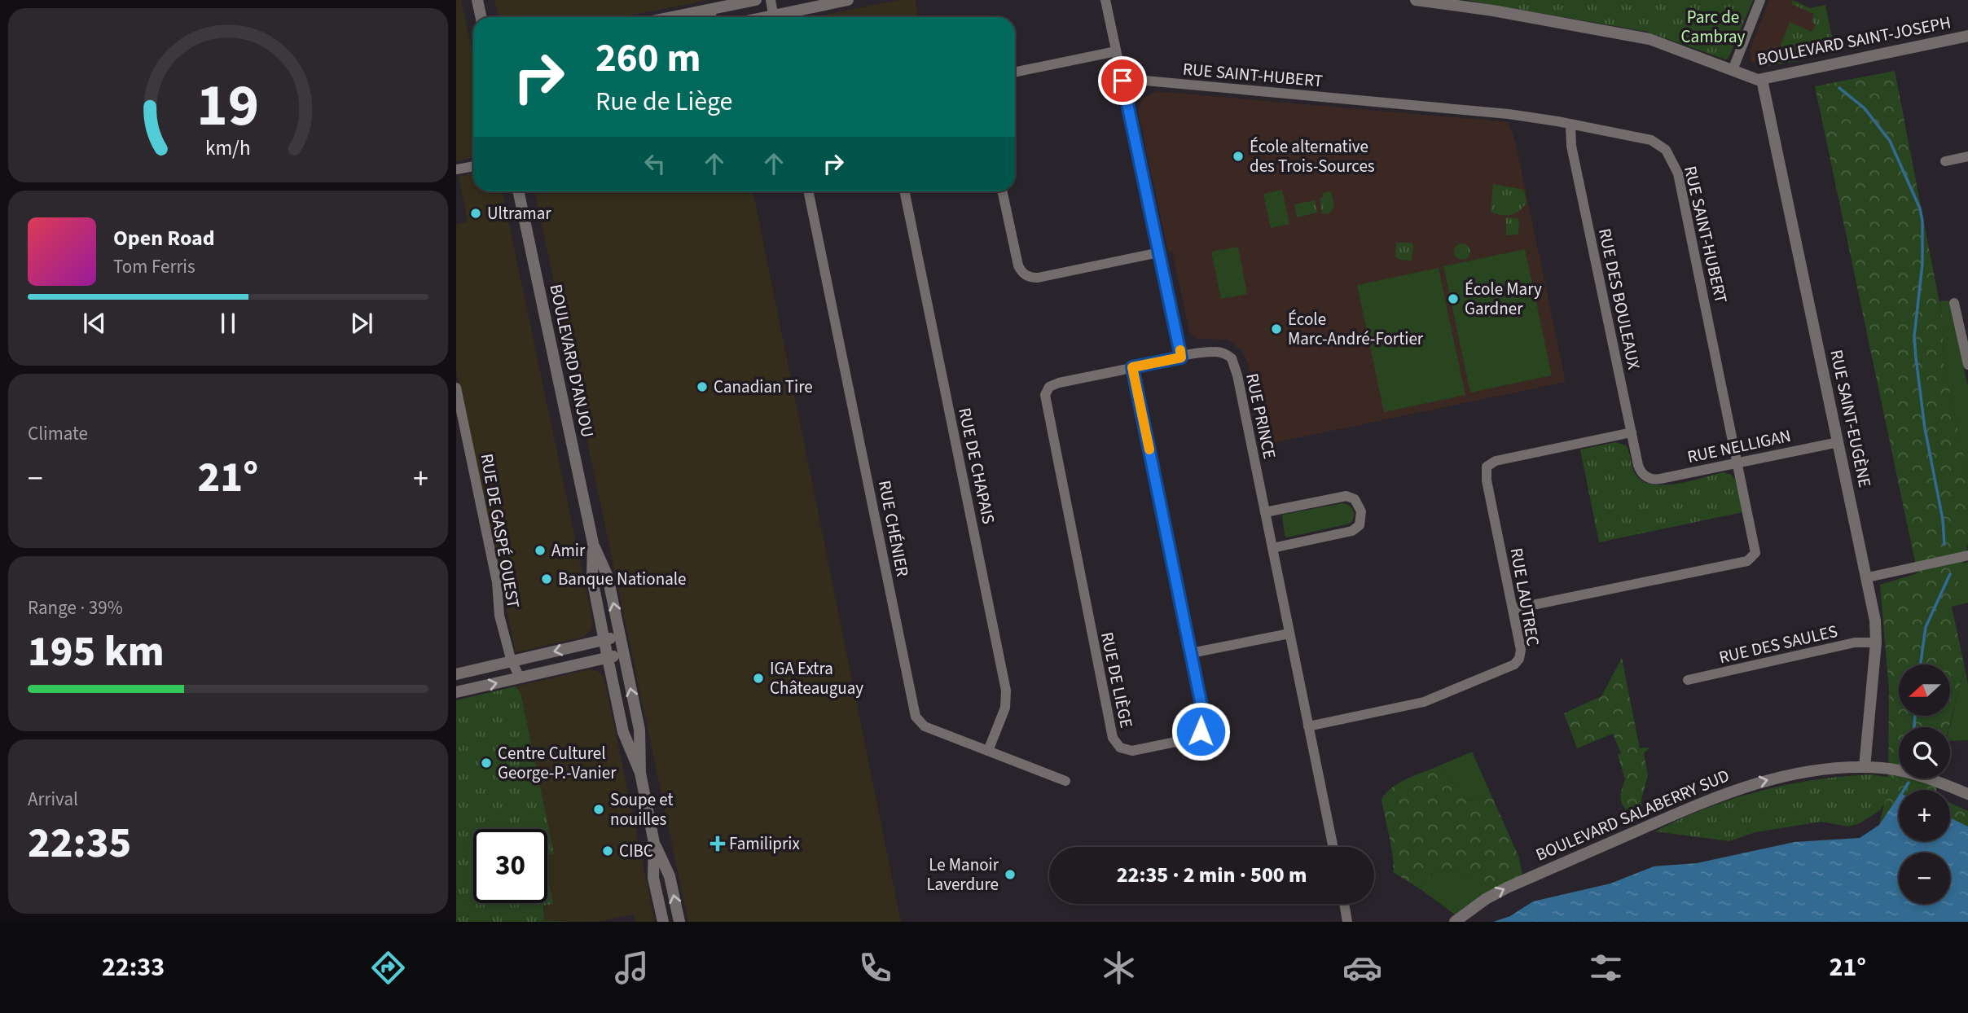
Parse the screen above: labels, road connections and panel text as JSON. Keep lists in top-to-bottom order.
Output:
{
  "streets": {
    "street": [
      "BOULEVARD SAINT-JOSEPH",
      "RUE SAINT-HUBERT",
      "RUE DES BOULEAUX",
      "BOULEVARD D'ANJOU",
      "RUE PRINCE",
      "RUE SAINT-EUGÈNE",
      "RUE NELLIGAN",
      "RUE DE CHAPAIS",
      "RUE CHÉNIER",
      "RUE DE GASPÉ OUEST",
      "RUE LAUTREC",
      "RUE DES SAULES",
      "RUE DE LIÈGE",
      "BOULEVARD SALABERRY SUD"
    ]
  },
  "crossings": [
    ["BOULEVARD SAINT-JOSEPH", "RUE SAINT-EUGÈNE"],
    ["RUE SAINT-HUBERT", "RUE DES BOULEAUX"],
    ["RUE SAINT-HUBERT", "RUE NELLIGAN"],
    ["RUE SAINT-HUBERT", "RUE LAUTREC"],
    ["RUE DES BOULEAUX", "RUE NELLIGAN"],
    ["RUE DES BOULEAUX", "RUE LAUTREC"],
    ["RUE PRINCE", "RUE LAUTREC"],
    ["RUE PRINCE", "RUE DE LIÈGE"],
    ["RUE SAINT-EUGÈNE", "RUE NELLIGAN"],
    ["RUE SAINT-EUGÈNE", "RUE DES SAULES"],
    ["RUE SAINT-EUGÈNE", "BOULEVARD SALABERRY SUD"],
    ["RUE DE CHAPAIS", "RUE CHÉNIER"]
  ],
  "one_way": ["BOULEVARD SALABERRY SUD"],
  "parks": ["Parc de Cambray"],
  "places": {
    "other": [
      "École alternative des Trois-Sources",
      "Ultramar",
      "École Mary Gardner",
      "École Marc-André-Fortier",
      "Canadian Tire",
      "Amir",
      "Banque Nationale",
      "IGA Extra Châteauguay",
      "Centre Culturel George-P.-Vanier",
      "Soupe et nouilles",
      "CIBC",
      "Le Manoir Laverdure"
    ],
    "health": ["Familiprix"]
  },
  "north": "left",
  "page": {
    "turn": ["260 m", "Rue de Liège"],
    "song": ["Open Road", "Tom Ferris"],
    "tile": [
      "Climate",
      ["Range · 39%", "195 km"],
      ["Arrival", "22:35"]
    ],
    "heat": ["−", "21°", "+"],
    "map_buttons": ["+", "−"],
    "limit": "30",
    "trip": "22:35 · 2 min · 500 m",
    "tabs": ["22:33", "21°"],
    "gauge": ["19", "km/h"]
  }
}
